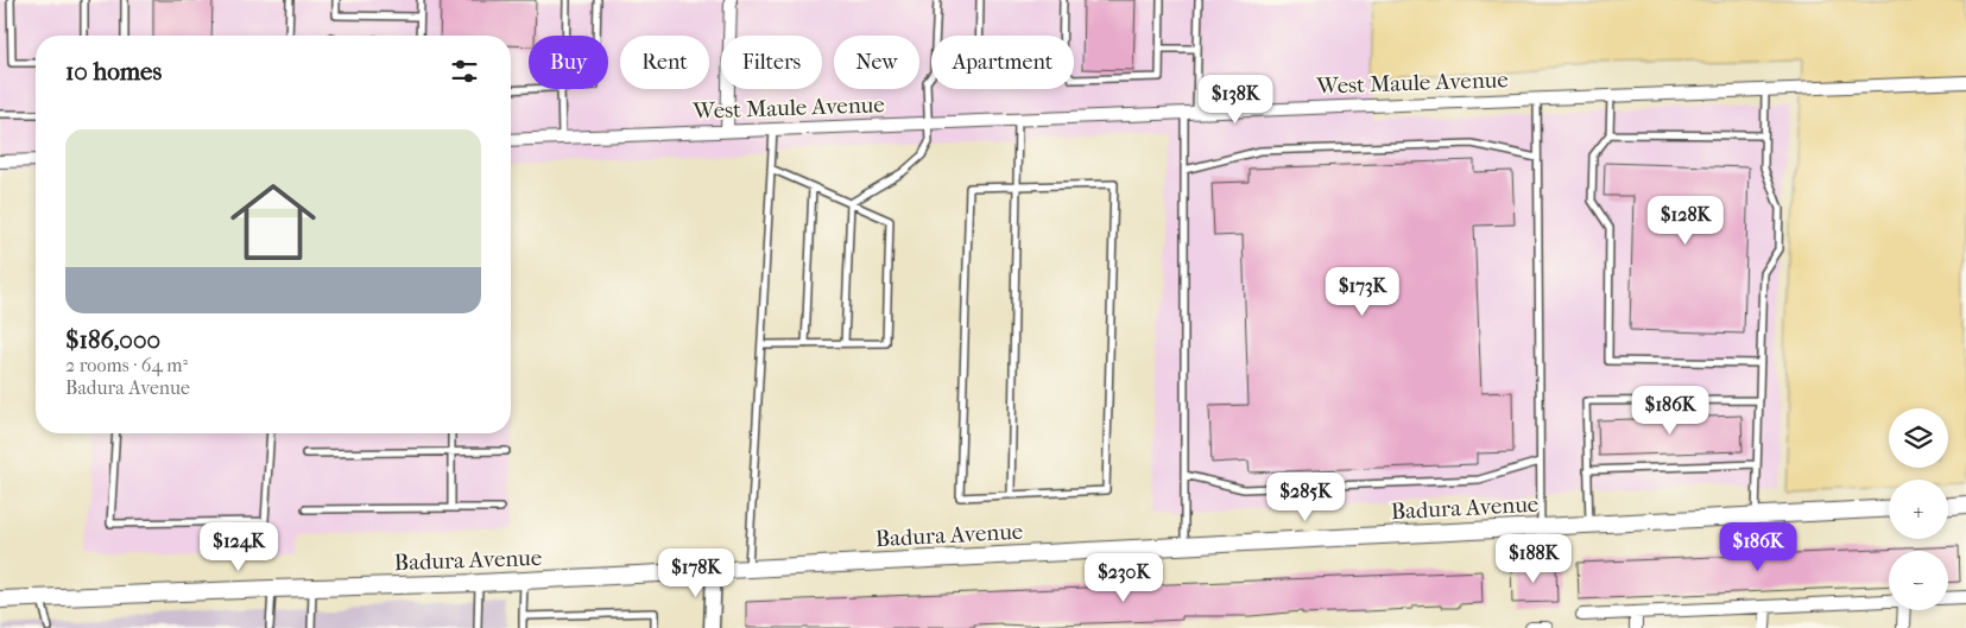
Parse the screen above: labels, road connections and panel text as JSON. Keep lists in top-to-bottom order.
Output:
{
  "streets": {
    "main road": ["Badura Avenue"],
    "street": ["West Maule Avenue"]
  },
  "page": {
    "chip": [
      "Buy",
      "Rent",
      "Filters",
      "New",
      "Apartment"
    ],
    "heading": "10 homes",
    "price": [
      "$138K",
      "$128K",
      "$173K",
      "$186K",
      "$285K",
      "$124K",
      "$186K",
      "$188K",
      "$178K",
      "$230K"
    ],
    "list": [
      {
        "name": "$186,000",
        "note": "2 rooms · 64 m² · Badura Avenue"
      }
    ],
    "map_buttons": ["+", "−"]
  }
}
